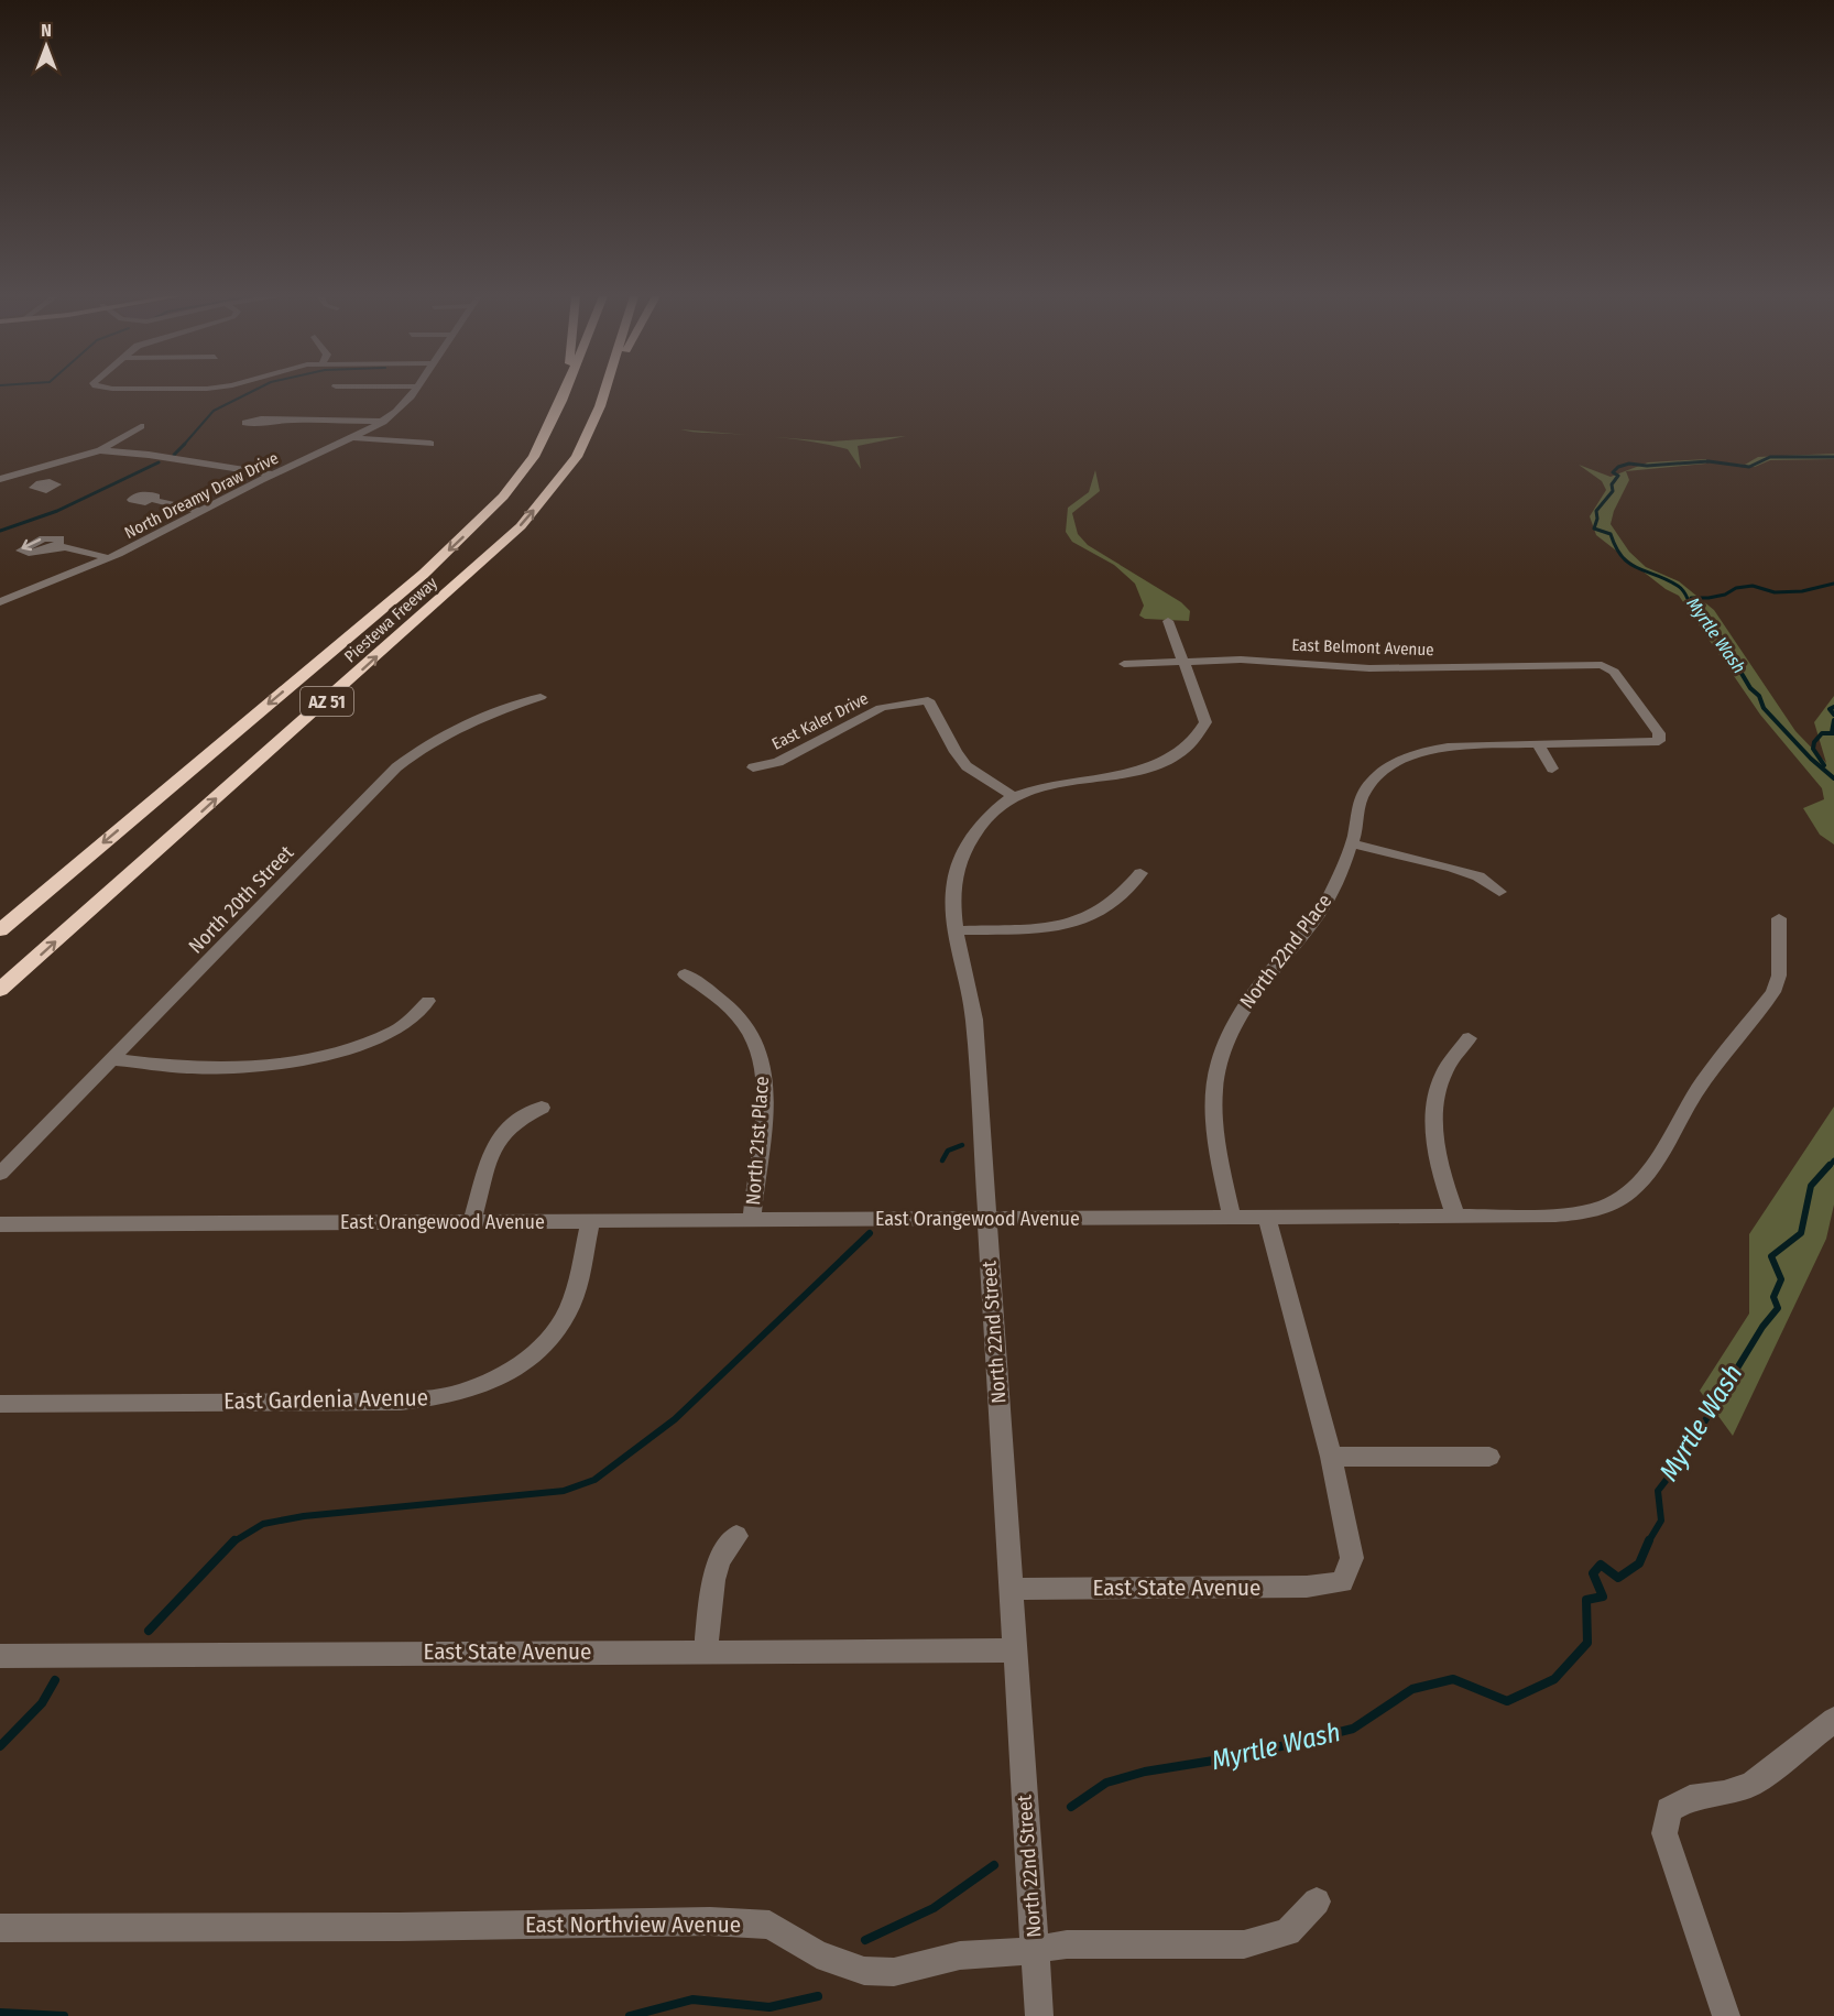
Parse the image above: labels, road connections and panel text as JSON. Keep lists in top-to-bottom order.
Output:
{
  "streets": {
    "highway": ["Piestewa Freeway", "AZ 51"],
    "street": [
      "North Dreamy Draw Drive",
      "East Belmont Avenue",
      "East Kaler Drive",
      "North 20th Street",
      "North 22nd Place",
      "North 21st Place",
      "East Orangewood Avenue",
      "North 22nd Street",
      "East Gardenia Avenue",
      "East State Avenue",
      "East Northview Avenue"
    ]
  },
  "crossings": [
    ["East Belmont Avenue", "North 22nd Place"],
    ["East Belmont Avenue", "North 22nd Street"],
    ["East Kaler Drive", "North 22nd Street"],
    ["North 22nd Place", "East Orangewood Avenue"],
    ["North 21st Place", "East Orangewood Avenue"],
    ["East Orangewood Avenue", "North 22nd Street"],
    ["East Orangewood Avenue", "East Gardenia Avenue"],
    ["North 22nd Street", "East State Avenue"],
    ["North 22nd Street", "East Northview Avenue"]
  ],
  "water": ["Myrtle Wash"],
  "north": "top"
}
